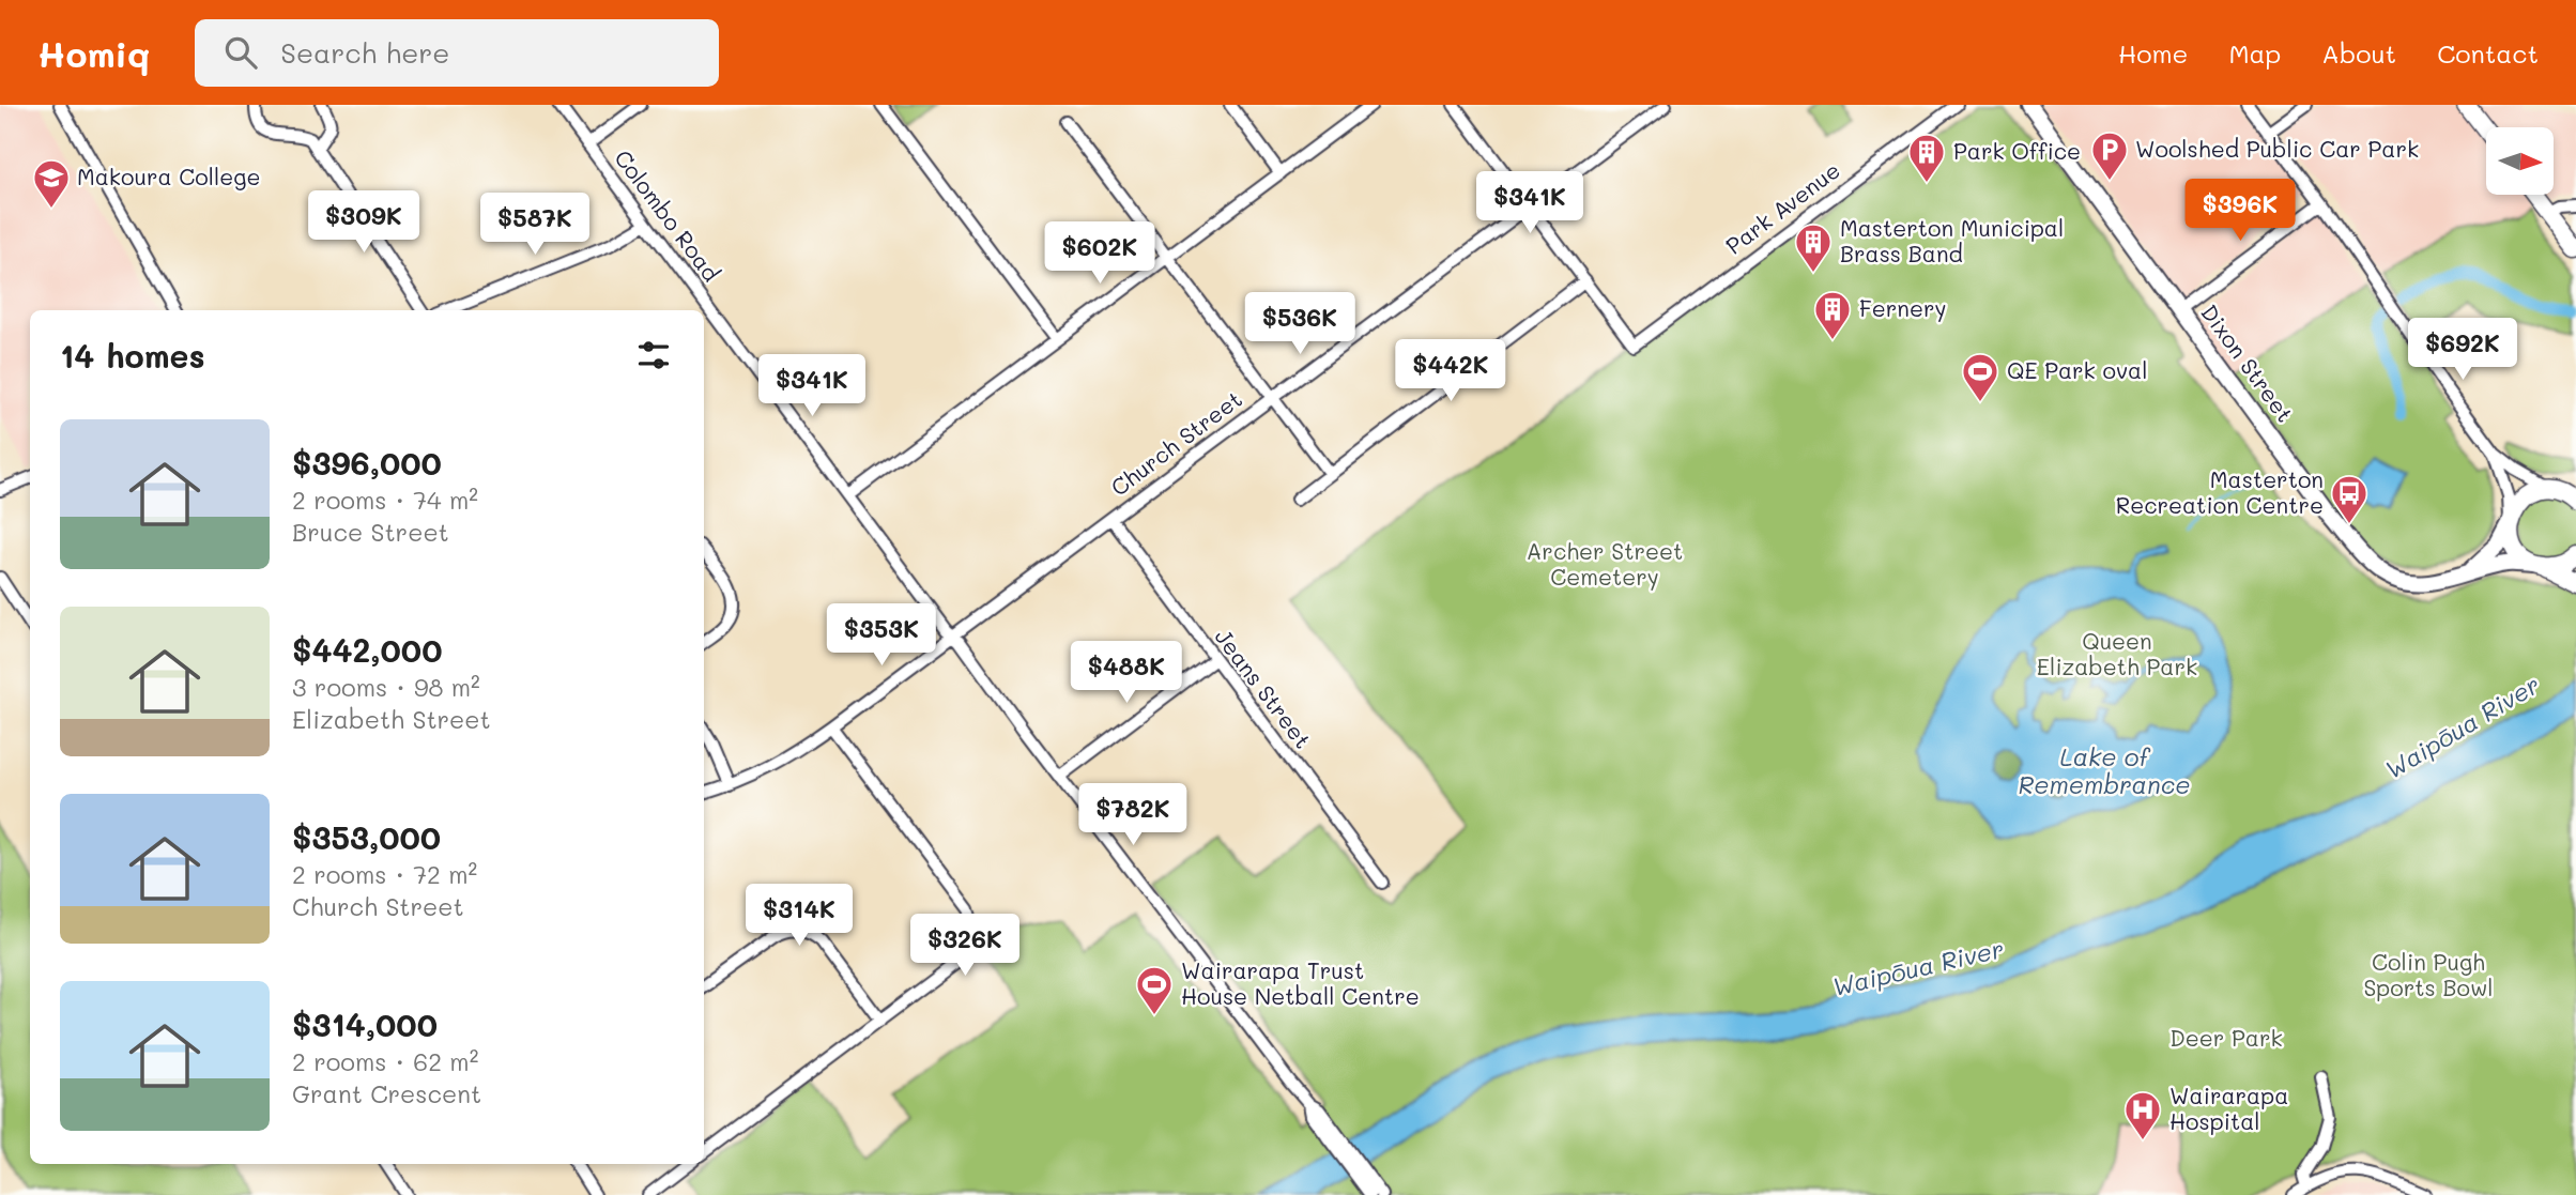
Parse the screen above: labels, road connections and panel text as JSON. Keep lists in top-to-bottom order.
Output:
{
  "streets": {
    "main road": ["Dixon Street"],
    "street": [
      "Park Avenue",
      "Colombo Road",
      "Church Street",
      "Jeans Street"
    ]
  },
  "crossings": [
    ["Colombo Road", "Church Street"],
    ["Church Street", "Jeans Street"]
  ],
  "water": ["Waipōua River", "Lake of Remembrance"],
  "parks": [
    "Archer Street Cemetery",
    "Queen Elizabeth Park",
    "Colin Pugh Sports Bowl",
    "Deer Park"
  ],
  "places": {
    "parking": ["Woolshed Public Car Park"],
    "building": ["Park Office", "Masterton Municipal Brass Band", "Fernery"],
    "school or university": ["Makoura College"],
    "sports": ["QE Park oval", "Wairarapa Trust House Netball Centre"],
    "bus stop": ["Masterton Recreation Centre"],
    "hospital": ["Wairarapa Hospital"]
  },
  "north": "right",
  "page": {
    "header": "Homiq",
    "search": "Search here",
    "nav": [
      "Home",
      "Map",
      "About",
      "Contact"
    ],
    "price": [
      "$341K",
      "$396K",
      "$309K",
      "$587K",
      "$602K",
      "$536K",
      "$692K",
      "$442K",
      "$341K",
      "$353K",
      "$488K",
      "$782K",
      "$314K",
      "$326K"
    ],
    "heading": "14 homes",
    "list": [
      {
        "name": "$396,000",
        "note": "2 rooms · 74 m² · Bruce Street"
      },
      {
        "name": "$442,000",
        "note": "3 rooms · 98 m² · Elizabeth Street"
      },
      {
        "name": "$353,000",
        "note": "2 rooms · 72 m² · Church Street"
      },
      {
        "name": "$314,000",
        "note": "2 rooms · 62 m² · Grant Crescent"
      }
    ]
  }
}
